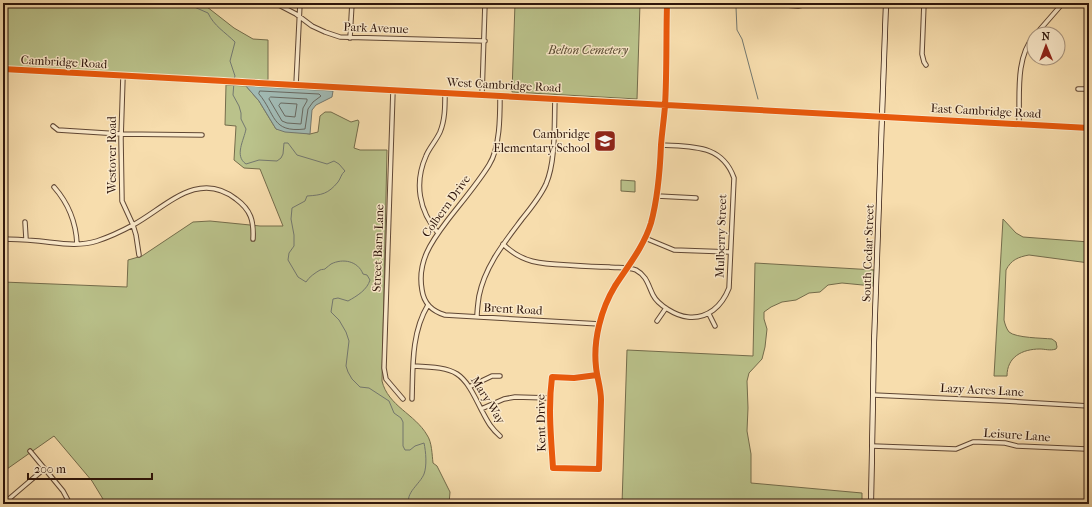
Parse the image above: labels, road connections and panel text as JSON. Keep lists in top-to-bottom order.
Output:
{
  "streets": {
    "street": [
      "Park Avenue",
      "Cambridge Road",
      "West Cambridge Road",
      "East Cambridge Road",
      "Westover Road",
      "Colbern Drive",
      "Mulberry Street",
      "Street Barn Lane",
      "South Cedar Street",
      "Brent Road",
      "Lazy Acres Lane",
      "Mary Way",
      "Kent Drive",
      "Leisure Lane"
    ]
  },
  "crossings": [
    ["Cambridge Road", "West Cambridge Road"],
    ["Cambridge Road", "Westover Road"],
    ["West Cambridge Road", "East Cambridge Road"],
    ["West Cambridge Road", "Westover Road"],
    ["West Cambridge Road", "Colbern Drive"],
    ["West Cambridge Road", "Street Barn Lane"],
    ["West Cambridge Road", "South Cedar Street"],
    ["East Cambridge Road", "South Cedar Street"],
    ["Colbern Drive", "Brent Road"],
    ["South Cedar Street", "Lazy Acres Lane"],
    ["South Cedar Street", "Leisure Lane"]
  ],
  "parks": ["Belton Cemetery"],
  "places": {
    "school or university": ["Cambridge Elementary School"]
  },
  "scale_bar": "200 m",
  "north": "top"
}
